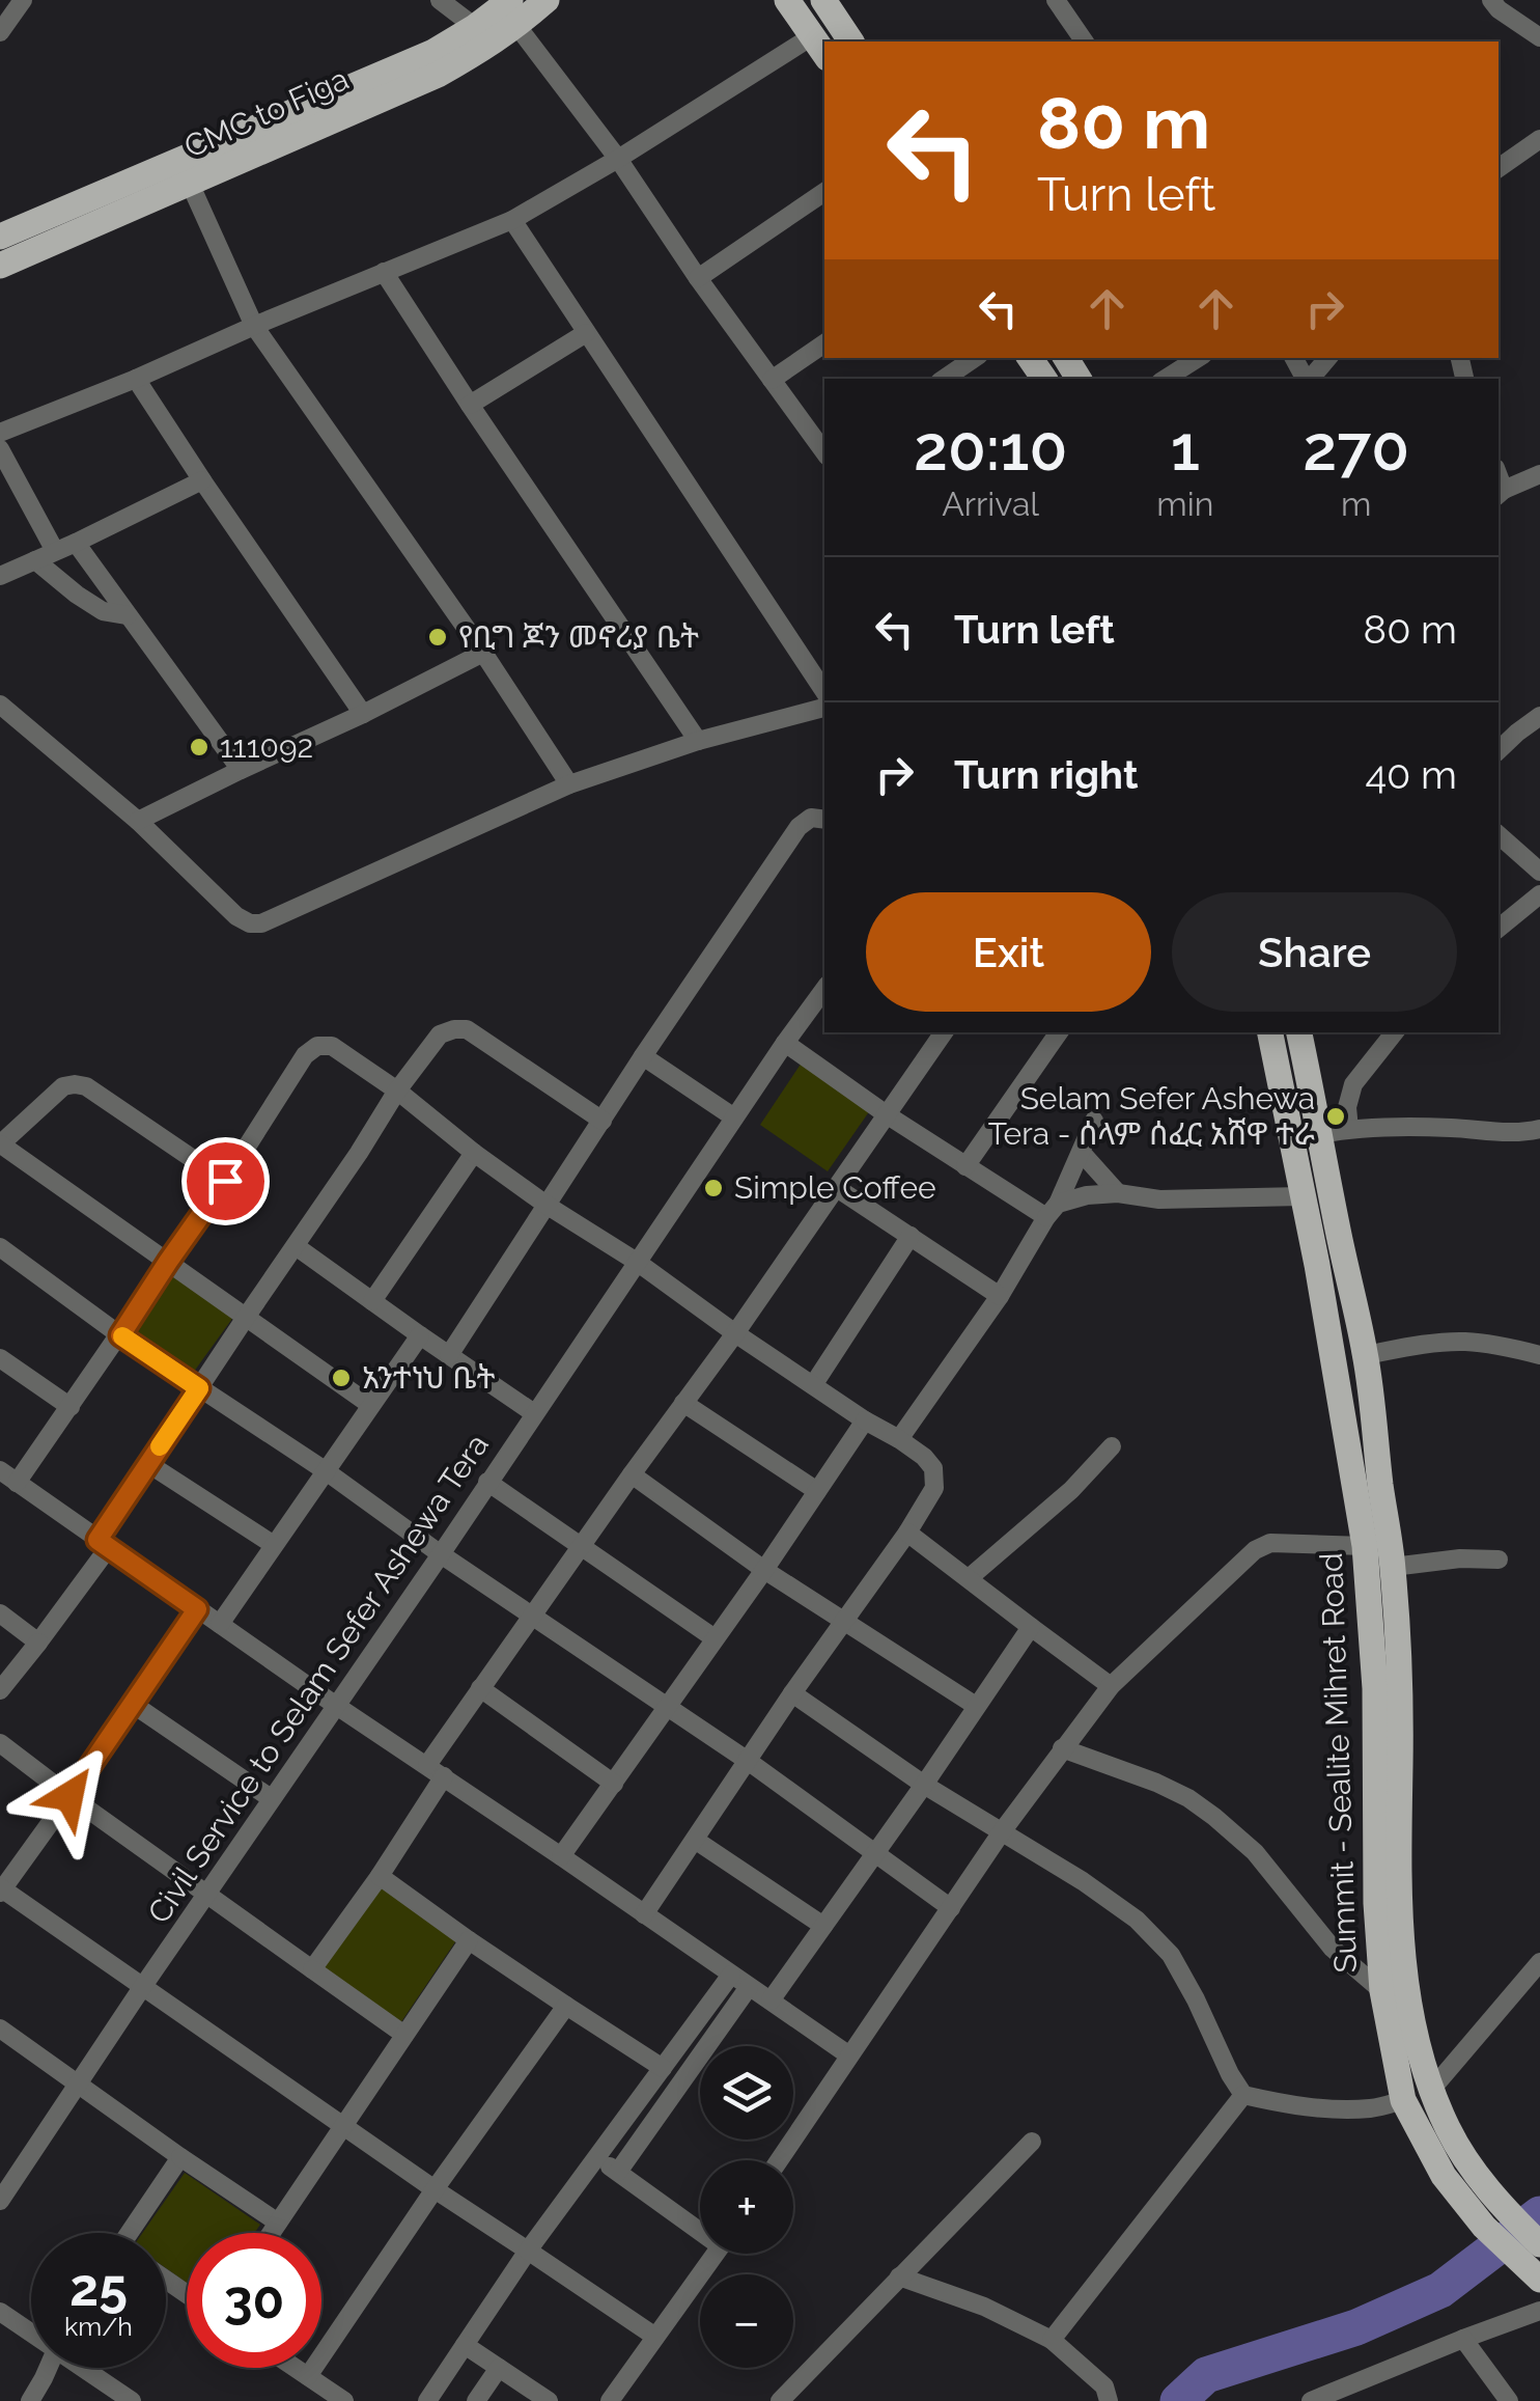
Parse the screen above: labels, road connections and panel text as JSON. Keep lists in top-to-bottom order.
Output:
{
  "streets": {
    "main road": ["CMC to Figa", "Summit - Sealite Mihret Road"],
    "street": ["Civil Service to Selam Sefer Ashewa Tera"]
  },
  "places": [
    "የቢግ ጆን መኖሪያ ቤት",
    "111092",
    "Selam Sefer Ashewa Tera - ሰላም ሰፈር አሸዋ ተራ",
    "Simple Coffee",
    "አንተነህ ቤት"
  ],
  "page": {
    "turn": ["80 m", "Turn left"],
    "eta": [
      "20:10",
      "Arrival",
      "1",
      "min",
      "270",
      "m"
    ],
    "list": [
      {
        "name": "Turn left",
        "value": "80 m"
      },
      {
        "name": "Turn right",
        "value": "40 m"
      }
    ],
    "buttons": ["Exit", "Share"],
    "map_buttons": ["+", "−"],
    "speed": "25 km/h",
    "limit": "30"
  }
}
